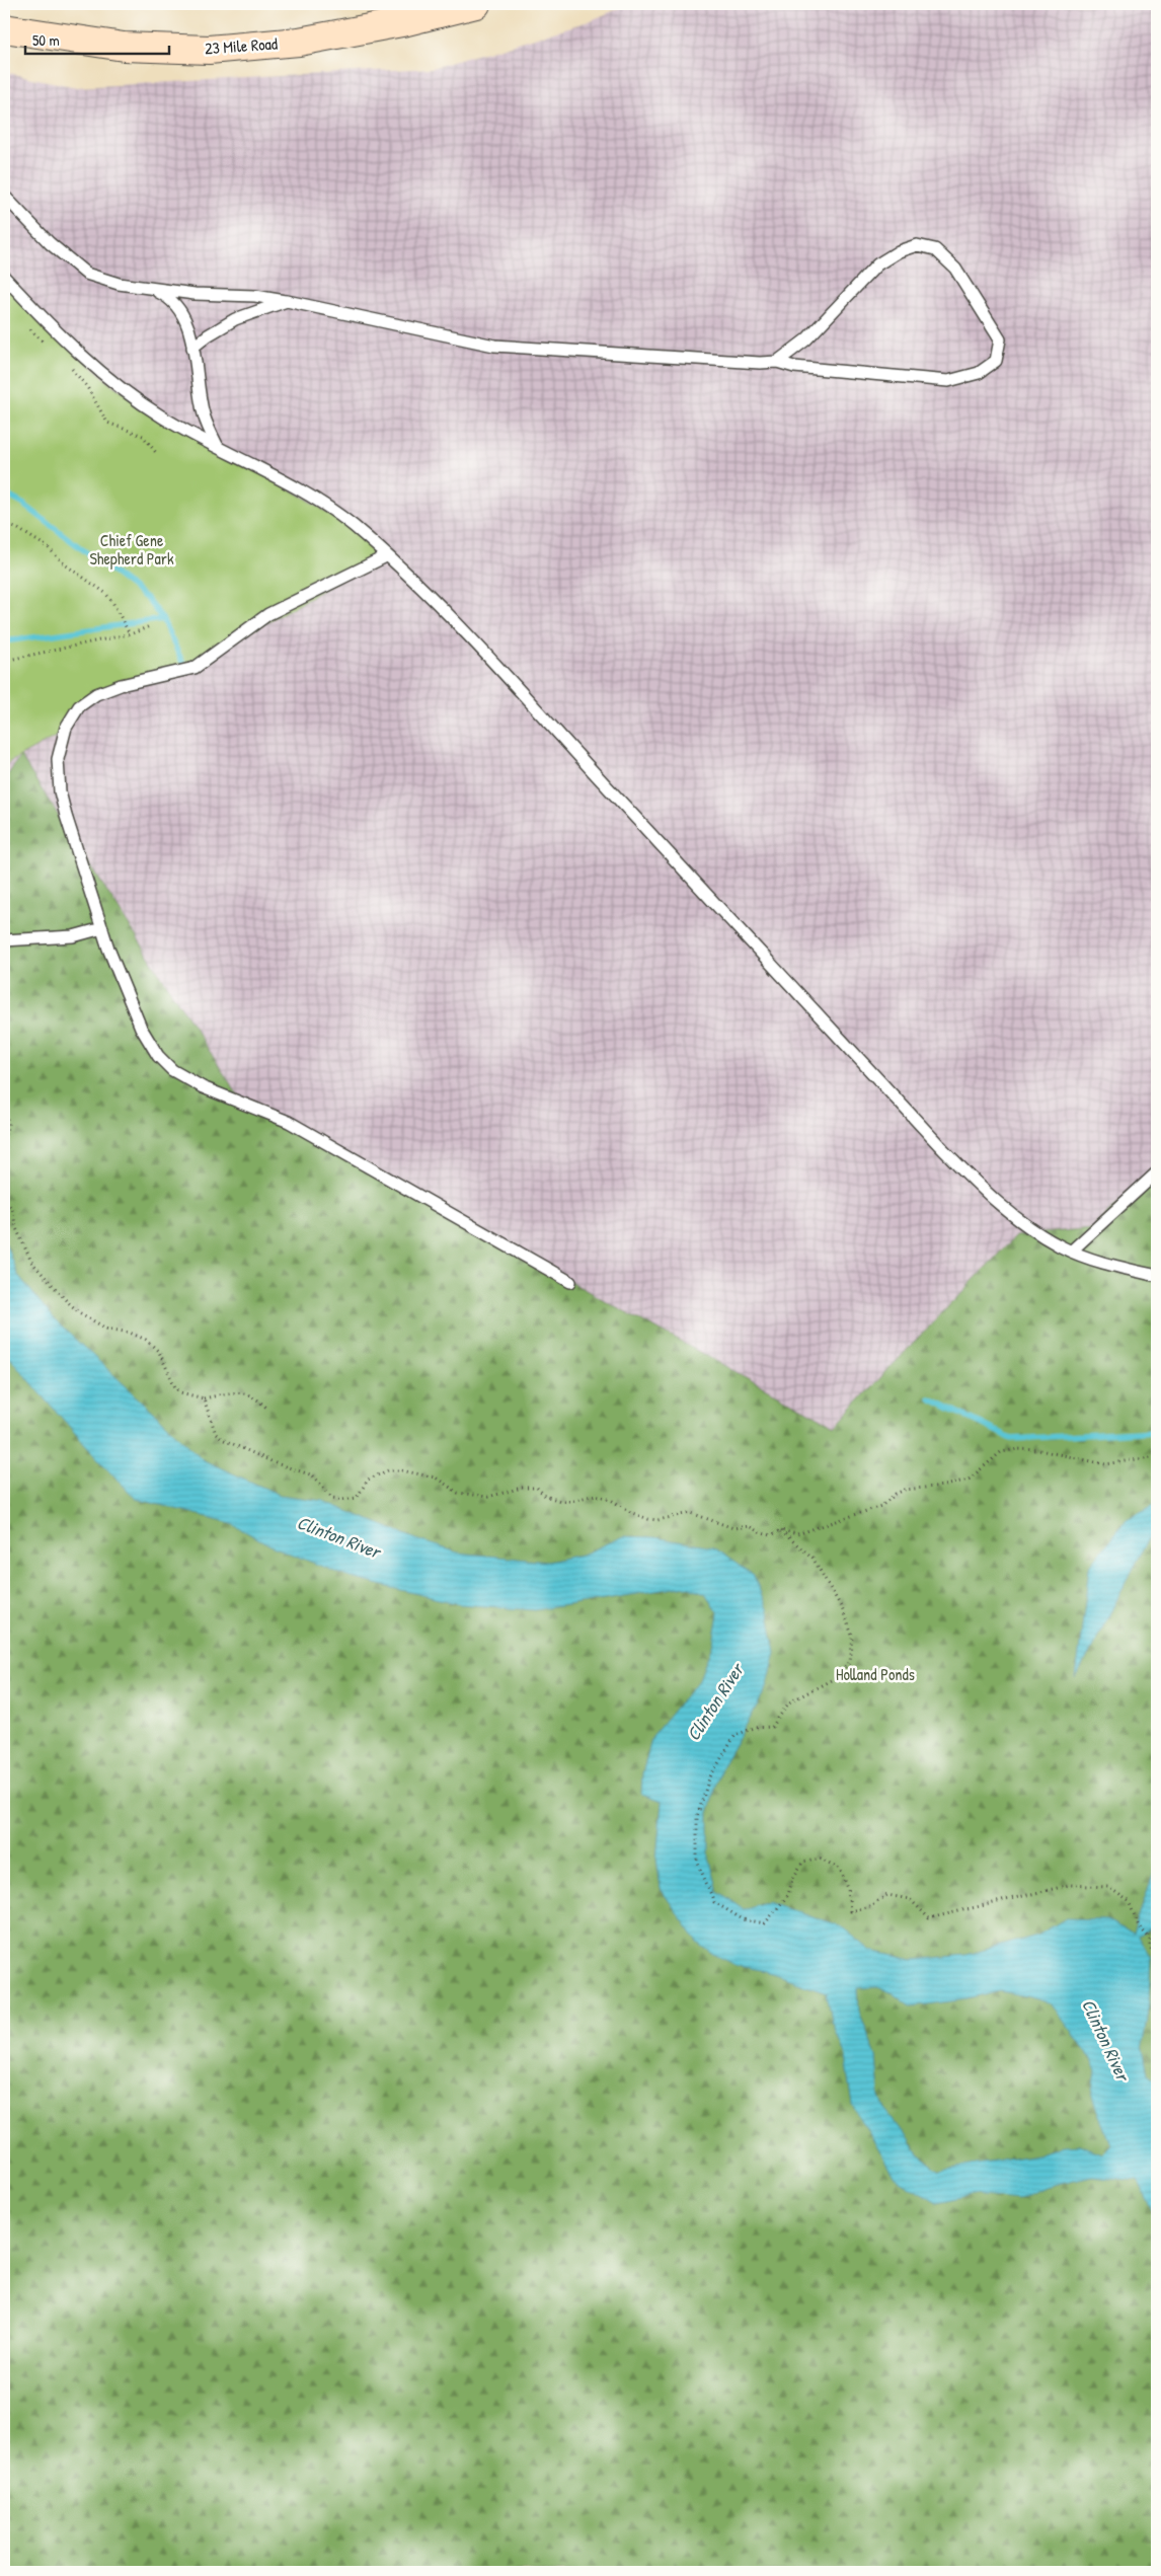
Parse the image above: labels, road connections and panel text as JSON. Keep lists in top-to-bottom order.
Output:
{
  "streets": {
    "main road": ["23 Mile Road"]
  },
  "water": ["Clinton River"],
  "parks": ["Chief Gene Shepherd Park", "Holland Ponds"],
  "scale_bar": "50 m"
}
